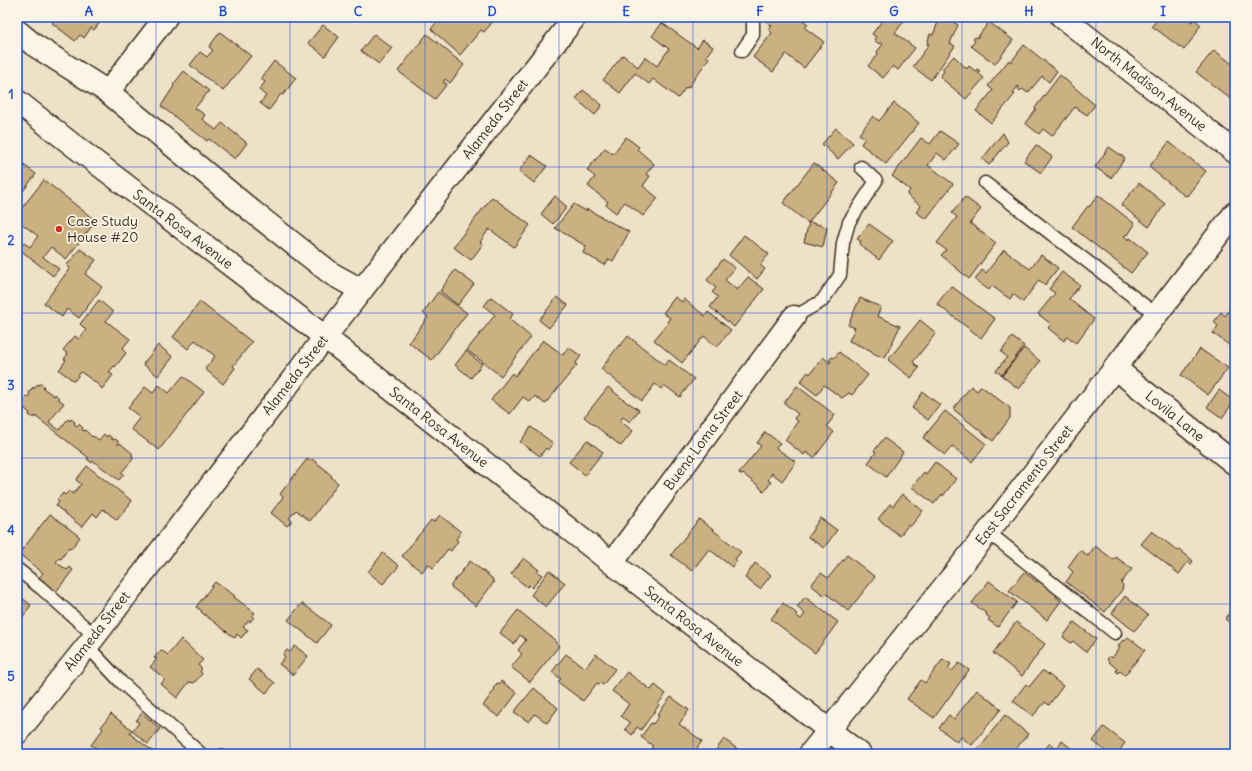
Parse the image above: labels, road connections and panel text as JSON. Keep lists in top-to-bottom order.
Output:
{
  "streets": {
    "street": [
      "North Madison Avenue",
      "Alameda Street",
      "Santa Rosa Avenue",
      "Lovila Lane",
      "Buena Loma Street",
      "East Sacramento Street"
    ]
  },
  "crossings": [
    ["Alameda Street", "Santa Rosa Avenue"],
    ["Santa Rosa Avenue", "Buena Loma Street"],
    ["Santa Rosa Avenue", "East Sacramento Street"],
    ["Lovila Lane", "East Sacramento Street"]
  ],
  "places": ["Case Study House #20"],
  "grid": {
    "columns": [
      "A",
      "B",
      "C",
      "D",
      "E",
      "F",
      "G",
      "H",
      "I"
    ],
    "rows": [
      "1",
      "2",
      "3",
      "4",
      "5"
    ]
  }
}
